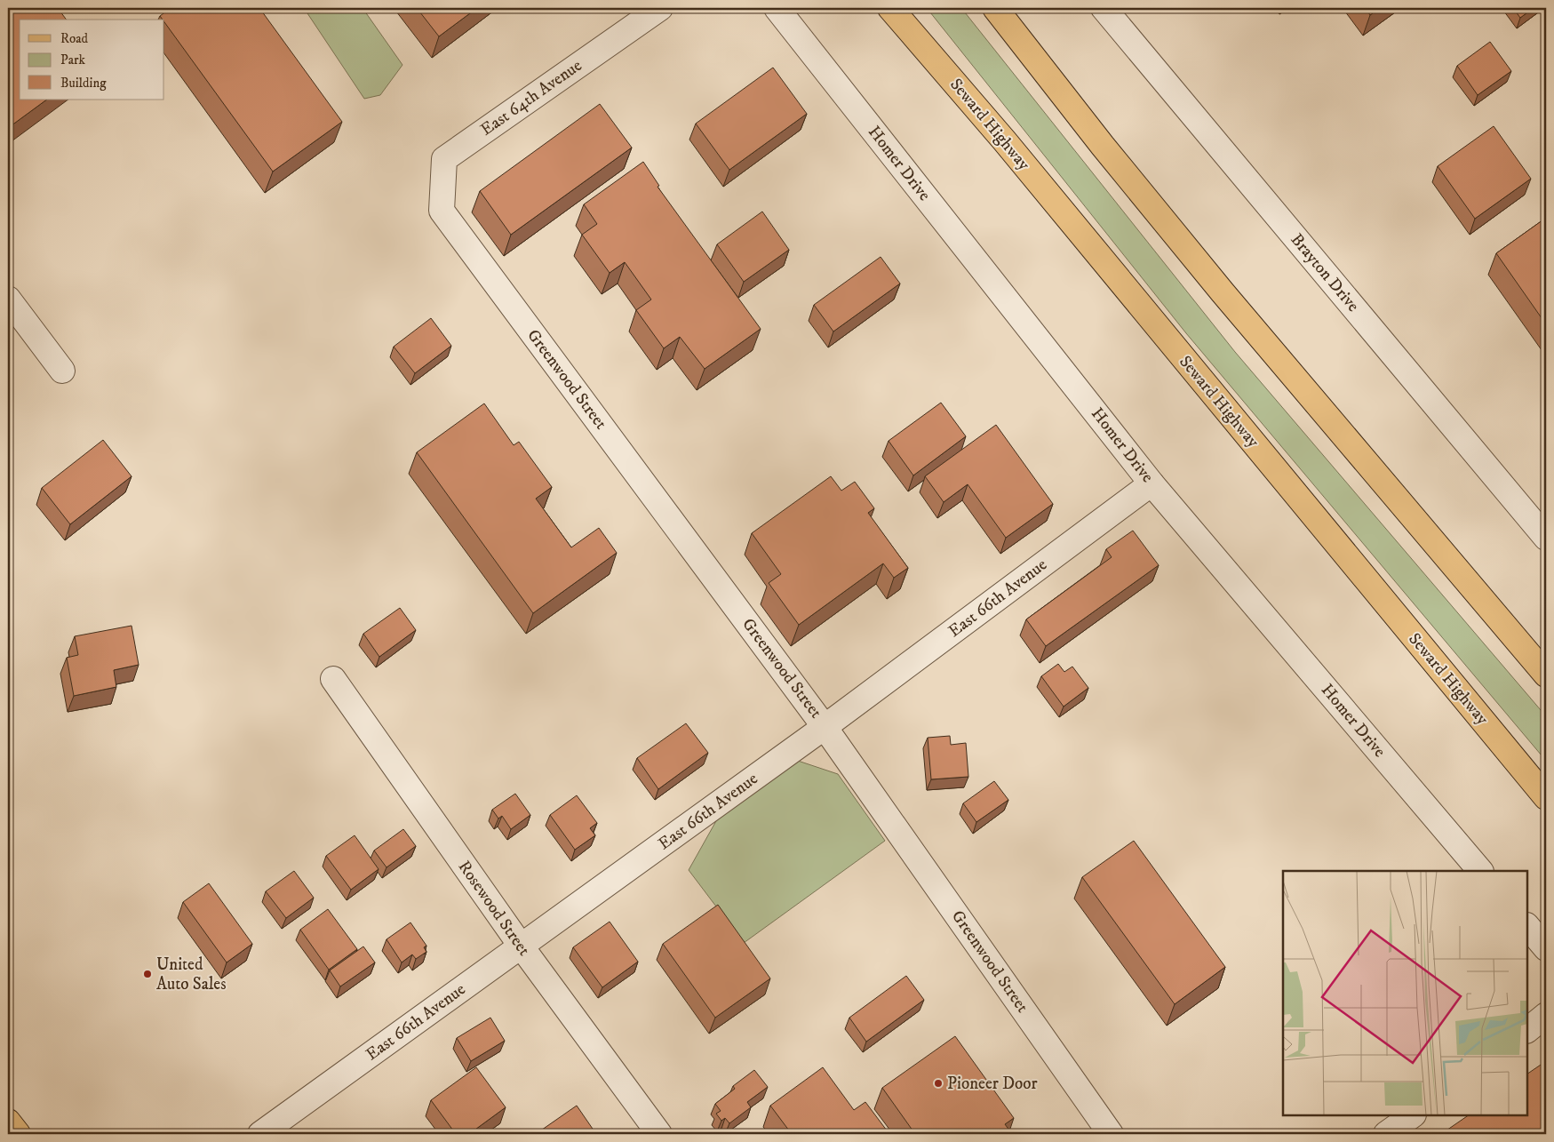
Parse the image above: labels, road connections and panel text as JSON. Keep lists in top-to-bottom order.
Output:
{
  "streets": {
    "main road": ["Seward Highway"],
    "street": [
      "East 64th Avenue",
      "Homer Drive",
      "Brayton Drive",
      "Greenwood Street",
      "East 66th Avenue",
      "Rosewood Street"
    ]
  },
  "crossings": [
    ["East 64th Avenue", "Greenwood Street"],
    ["Homer Drive", "East 66th Avenue"],
    ["Greenwood Street", "East 66th Avenue"],
    ["East 66th Avenue", "Rosewood Street"]
  ],
  "places": ["United Auto Sales", "Pioneer Door"],
  "legend": ["Road", "Park", "Building"]
}
